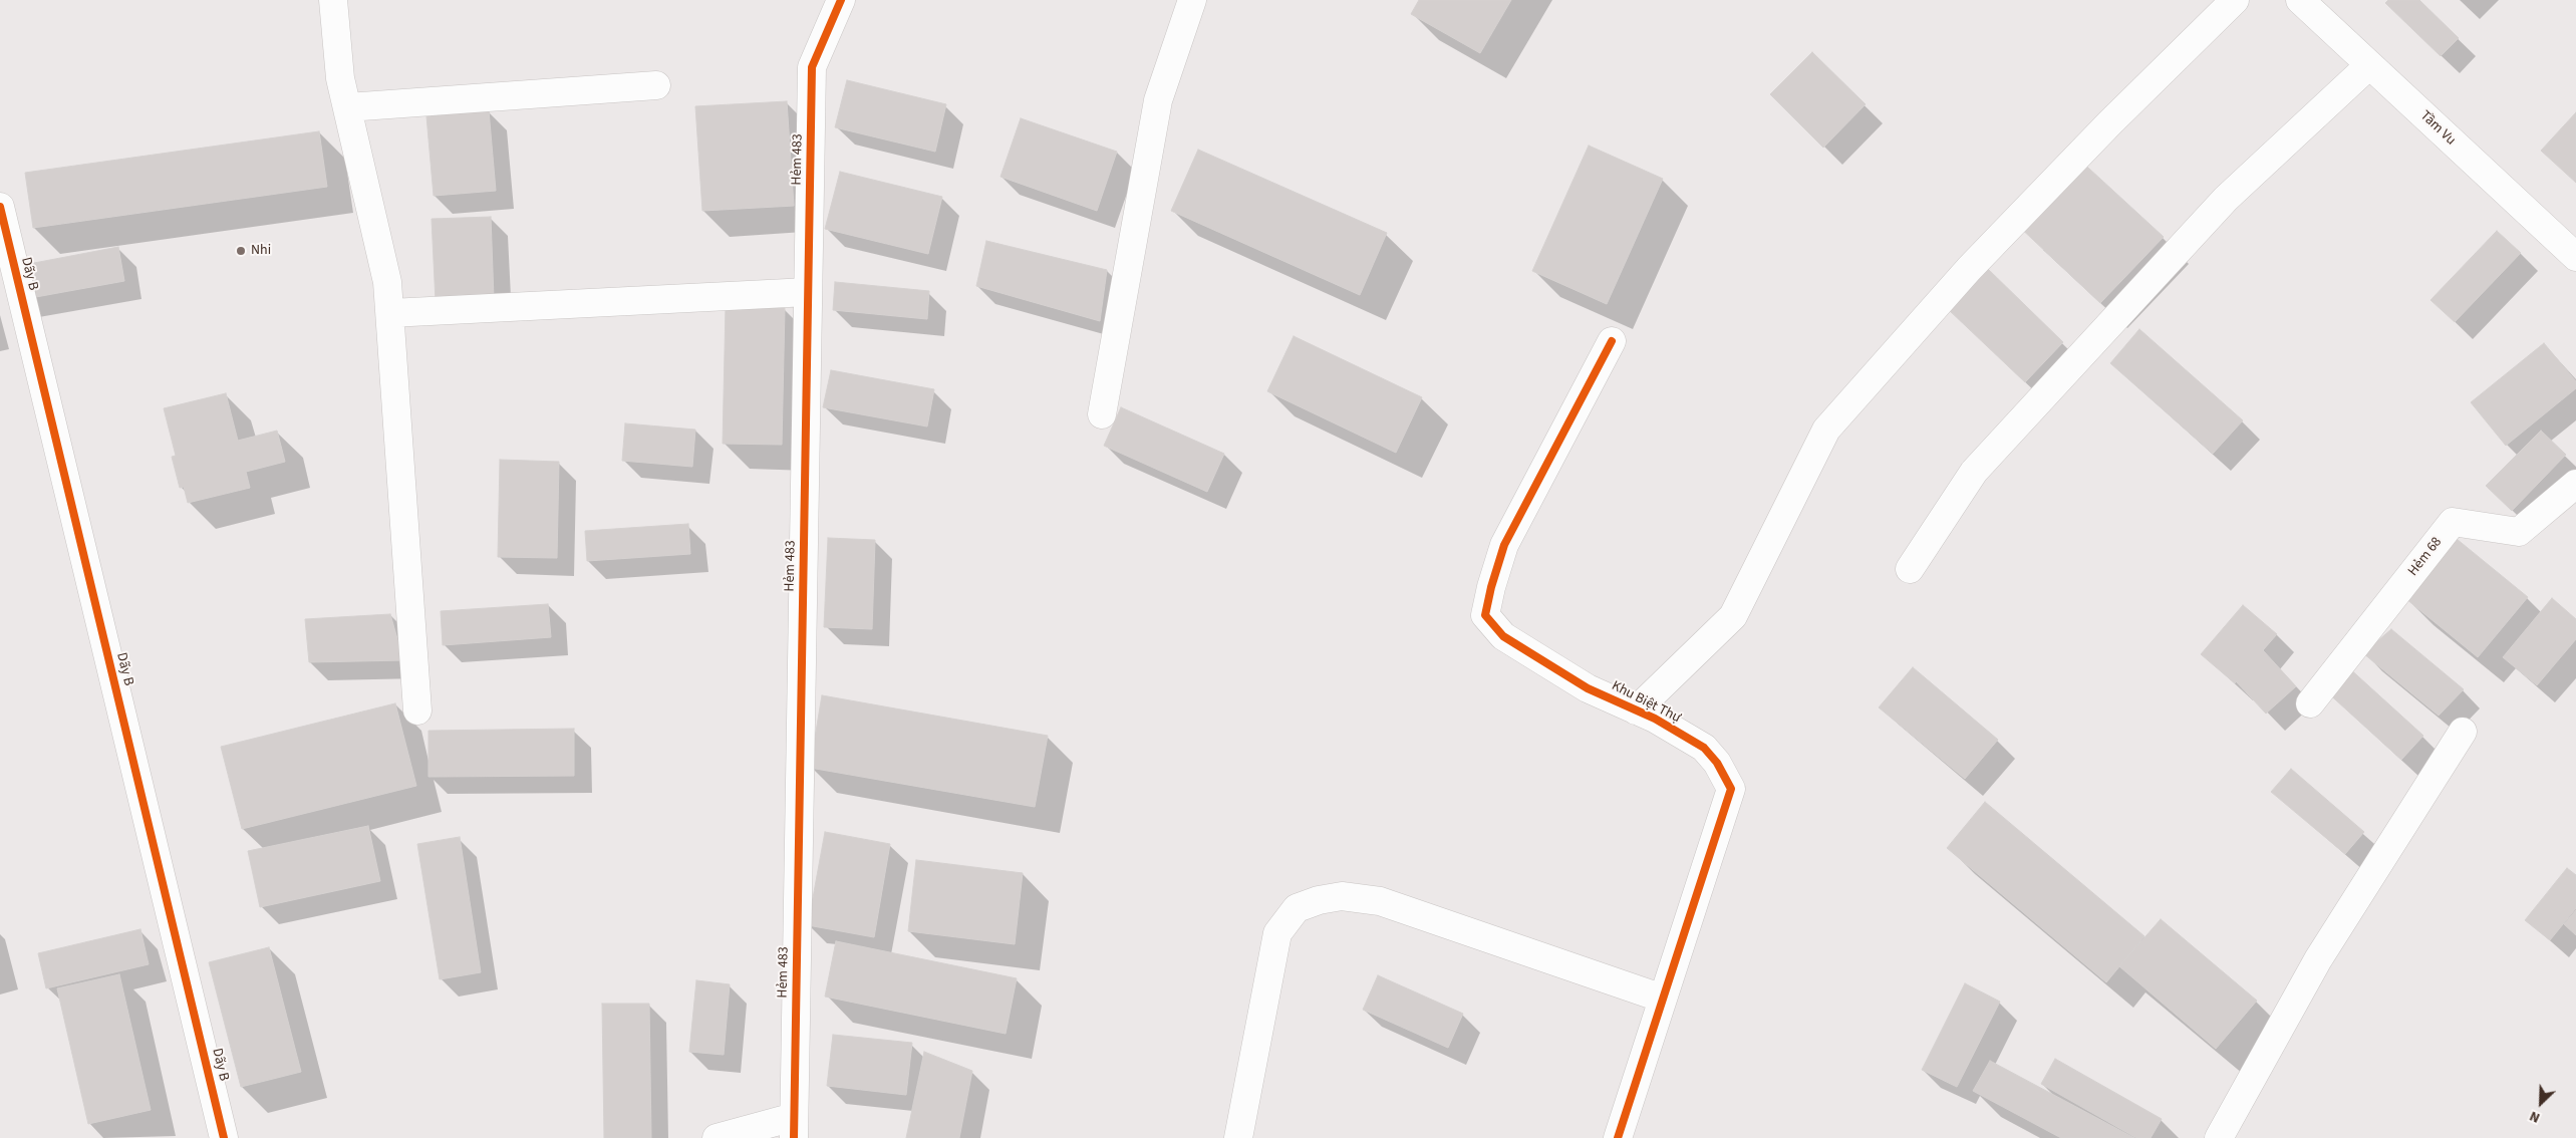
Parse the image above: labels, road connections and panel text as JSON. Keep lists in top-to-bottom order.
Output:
{
  "streets": {
    "street": [
      "Tầm Vu",
      "Hẻm 483",
      "Dãy B",
      "Hẻm 68",
      "Khu Biệt Thự"
    ]
  },
  "places": ["Nhi"],
  "north": "bottom left"
}
